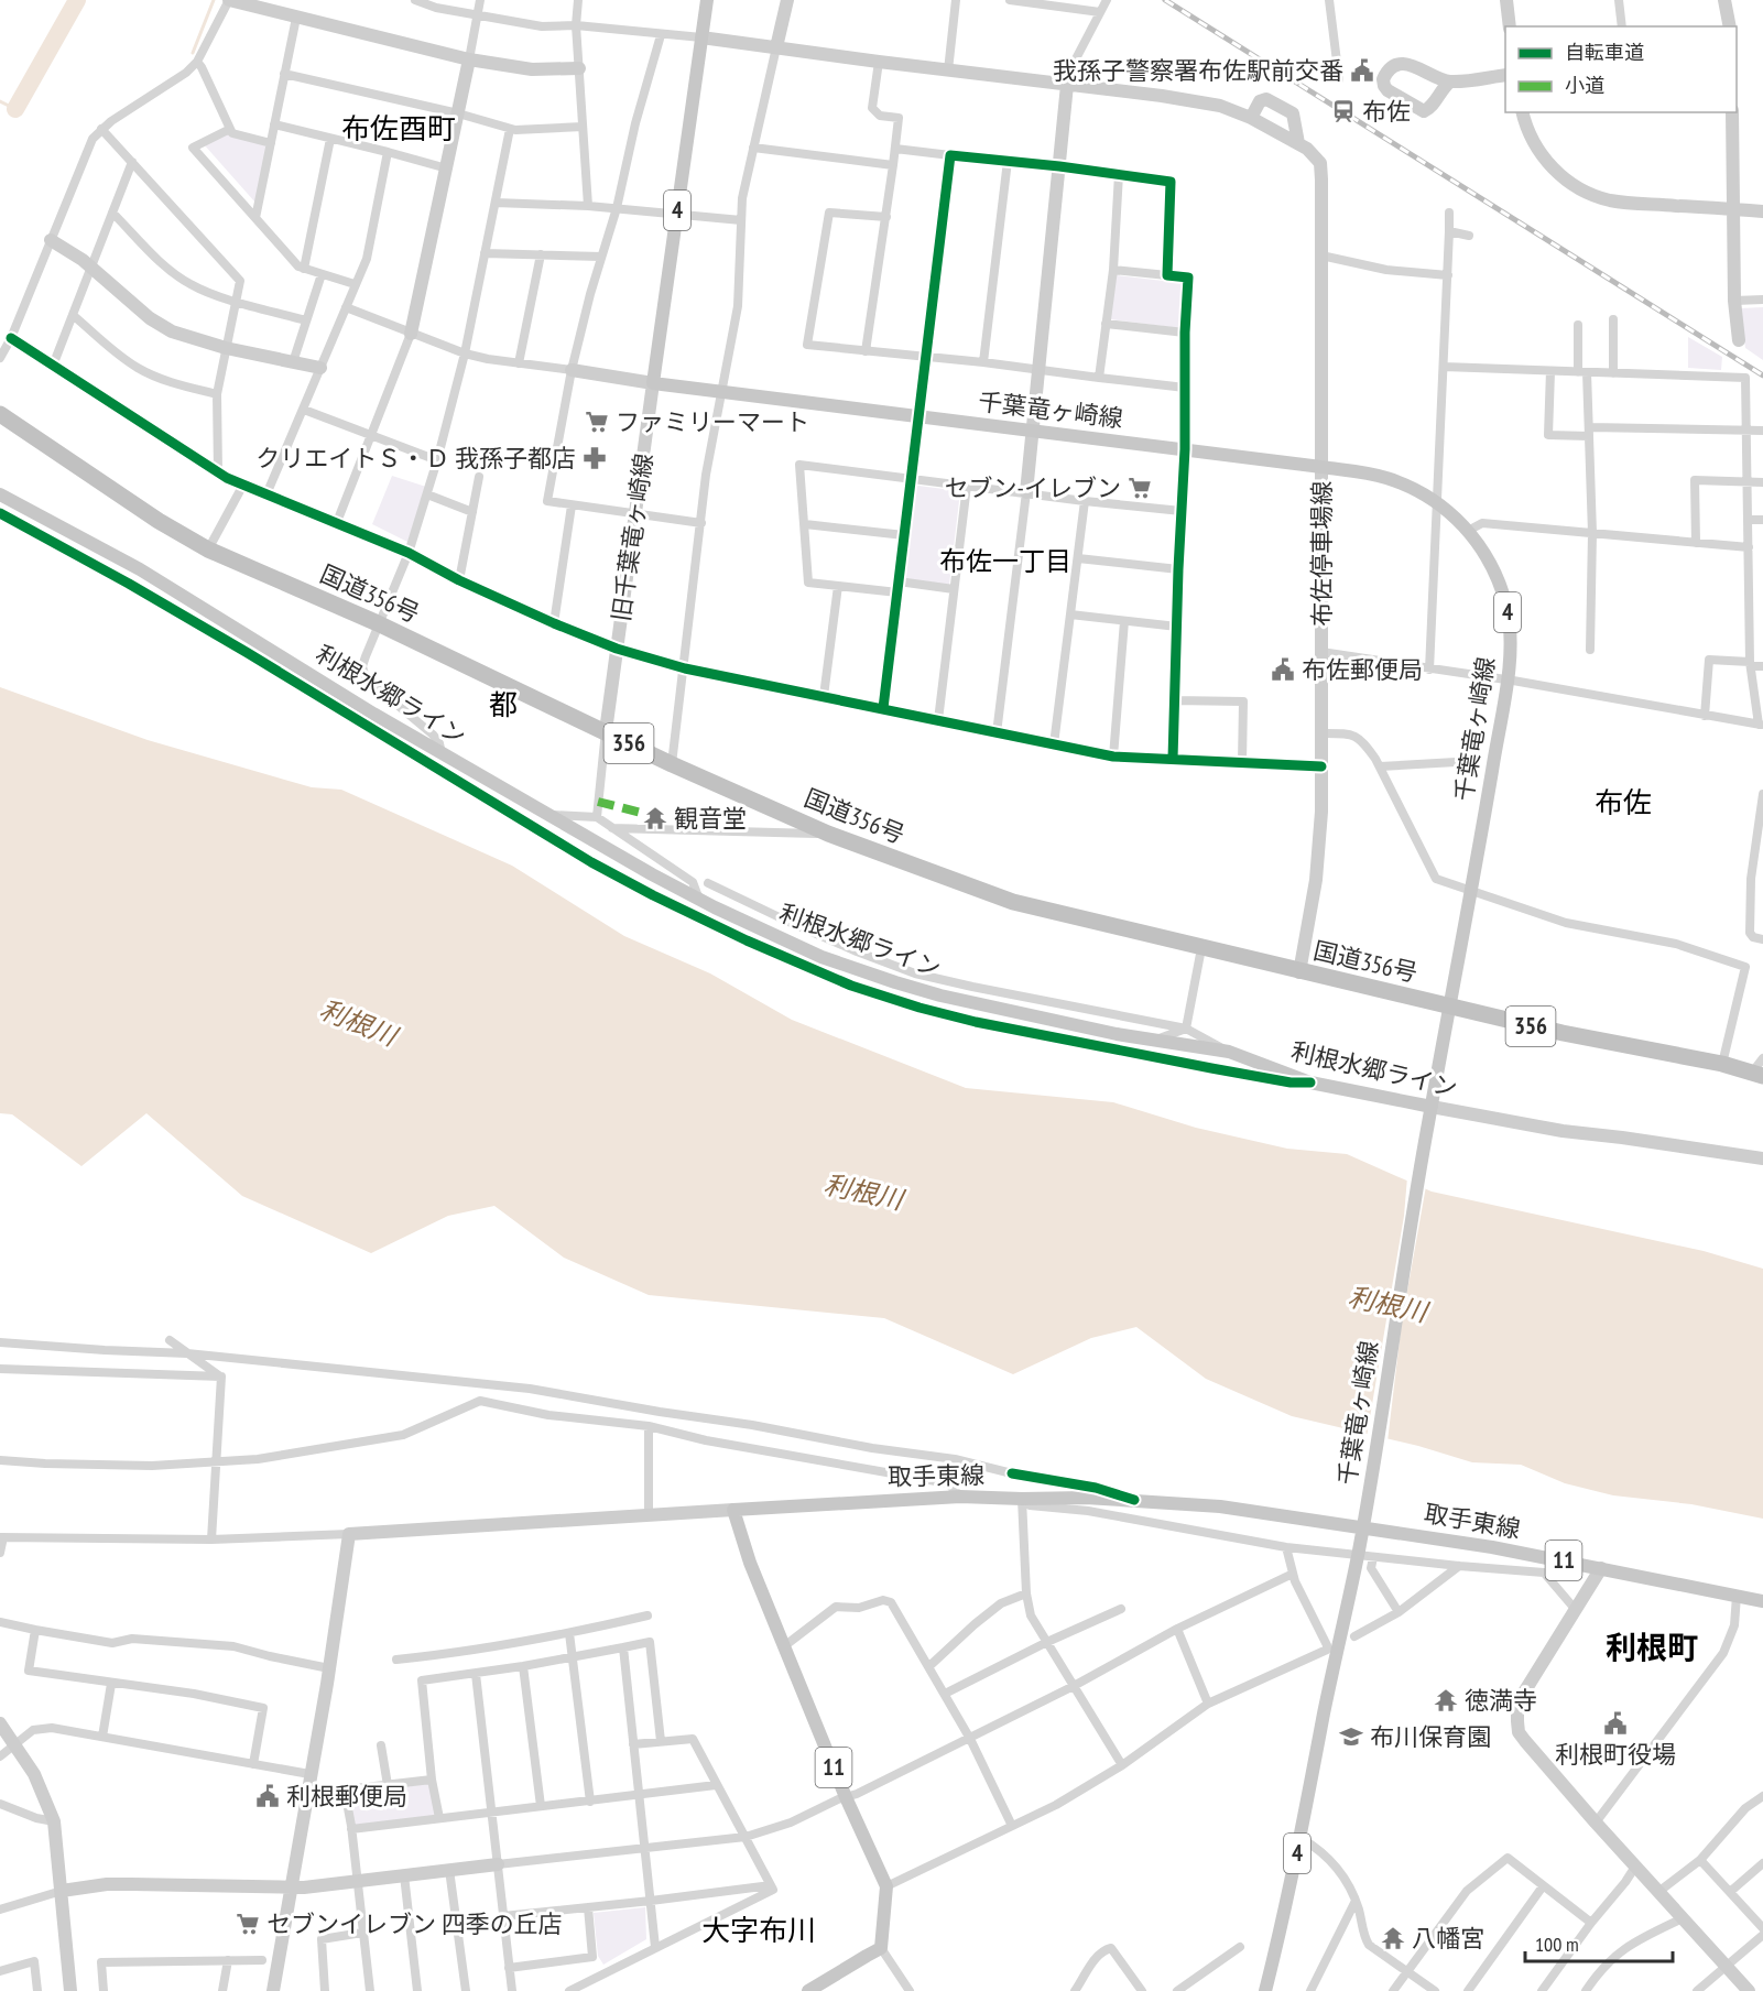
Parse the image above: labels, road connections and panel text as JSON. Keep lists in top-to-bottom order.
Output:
{
  "streets": {
    "highway": ["国道356号", "356"],
    "main road": [
      "4",
      "千葉竜ヶ崎線",
      "利根水郷ライン",
      "取手東線",
      "11"
    ],
    "street": ["旧千葉竜ヶ崎線", "布佐停車場線"]
  },
  "crossings": [
    ["4", "千葉竜ヶ崎線"],
    ["4", "旧千葉竜ヶ崎線"],
    ["千葉竜ヶ崎線", "旧千葉竜ヶ崎線"],
    ["千葉竜ヶ崎線", "布佐停車場線"],
    ["千葉竜ヶ崎線", "利根水郷ライン"],
    ["千葉竜ヶ崎線", "取手東線"],
    ["旧千葉竜ヶ崎線", "国道356号"],
    ["布佐停車場線", "国道356号"],
    ["取手東線", "11"]
  ],
  "districts": [
    "布佐酉町",
    "布佐一丁目",
    "都",
    "布佐",
    "利根町",
    "大字布川"
  ],
  "water": ["利根川"],
  "places": {
    "public building": [
      "我孫子警察署布佐駅前交番",
      "布佐郵便局",
      "利根町役場",
      "利根郵便局"
    ],
    "station": ["布佐"],
    "supermarket": ["ファミリーマート", "セブン-イレブン", "セブンイレブン 四季の丘店"],
    "pharmacy": ["クリエイトＳ・Ｄ 我孫子都店"],
    "temple": ["観音堂", "徳満寺", "八幡宮"],
    "school or university": ["布川保育園"]
  },
  "legend": ["自転車道", "小道"],
  "scale_bar": "100 m"
}
